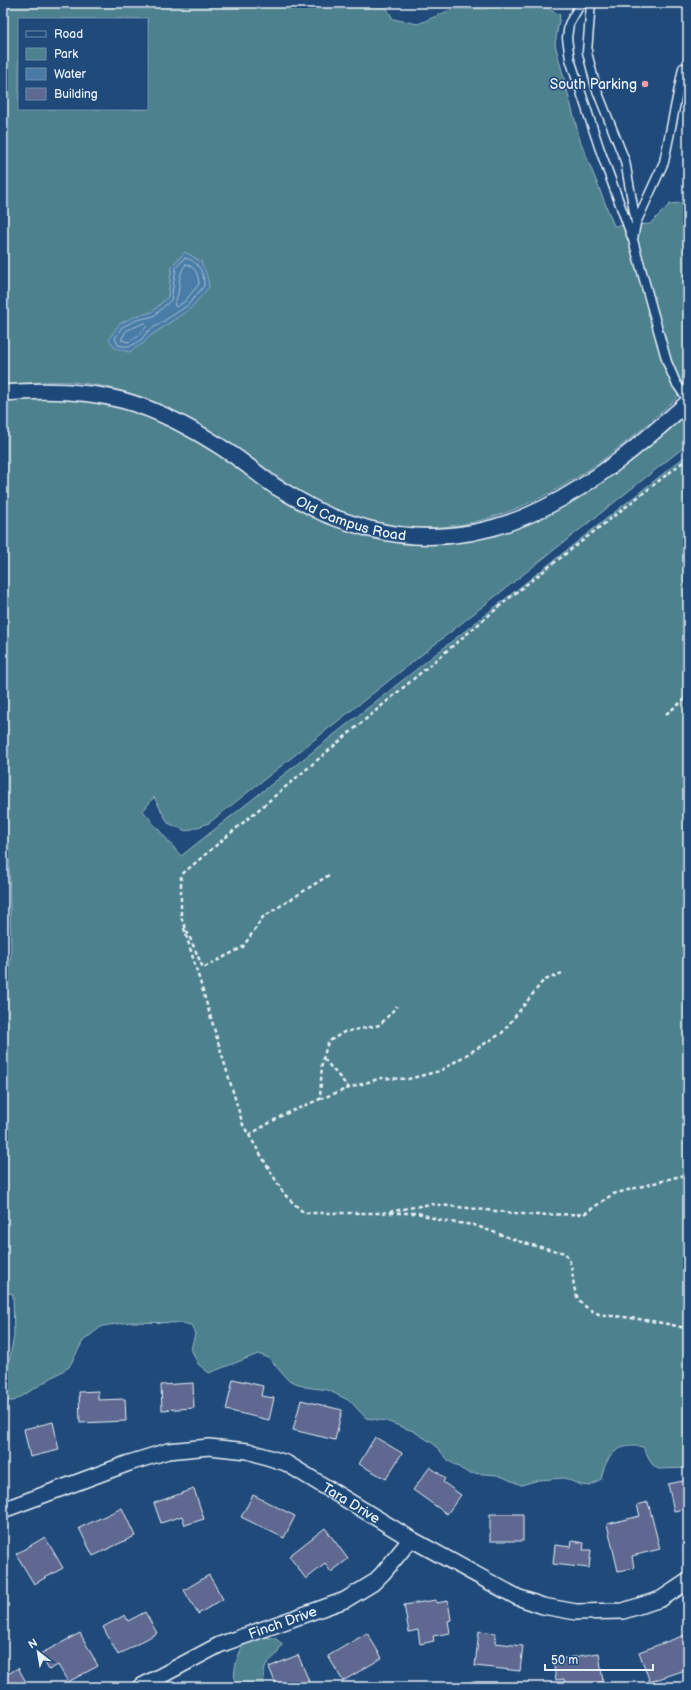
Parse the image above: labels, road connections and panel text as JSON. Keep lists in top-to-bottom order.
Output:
{
  "streets": {
    "street": ["Old Campus Road", "Tara Drive", "Finch Drive"]
  },
  "crossings": [
    ["Tara Drive", "Finch Drive"]
  ],
  "places": ["South Parking"],
  "legend": [
    "Road",
    "Park",
    "Water",
    "Building"
  ],
  "scale_bar": "50 m",
  "north": "top left"
}
